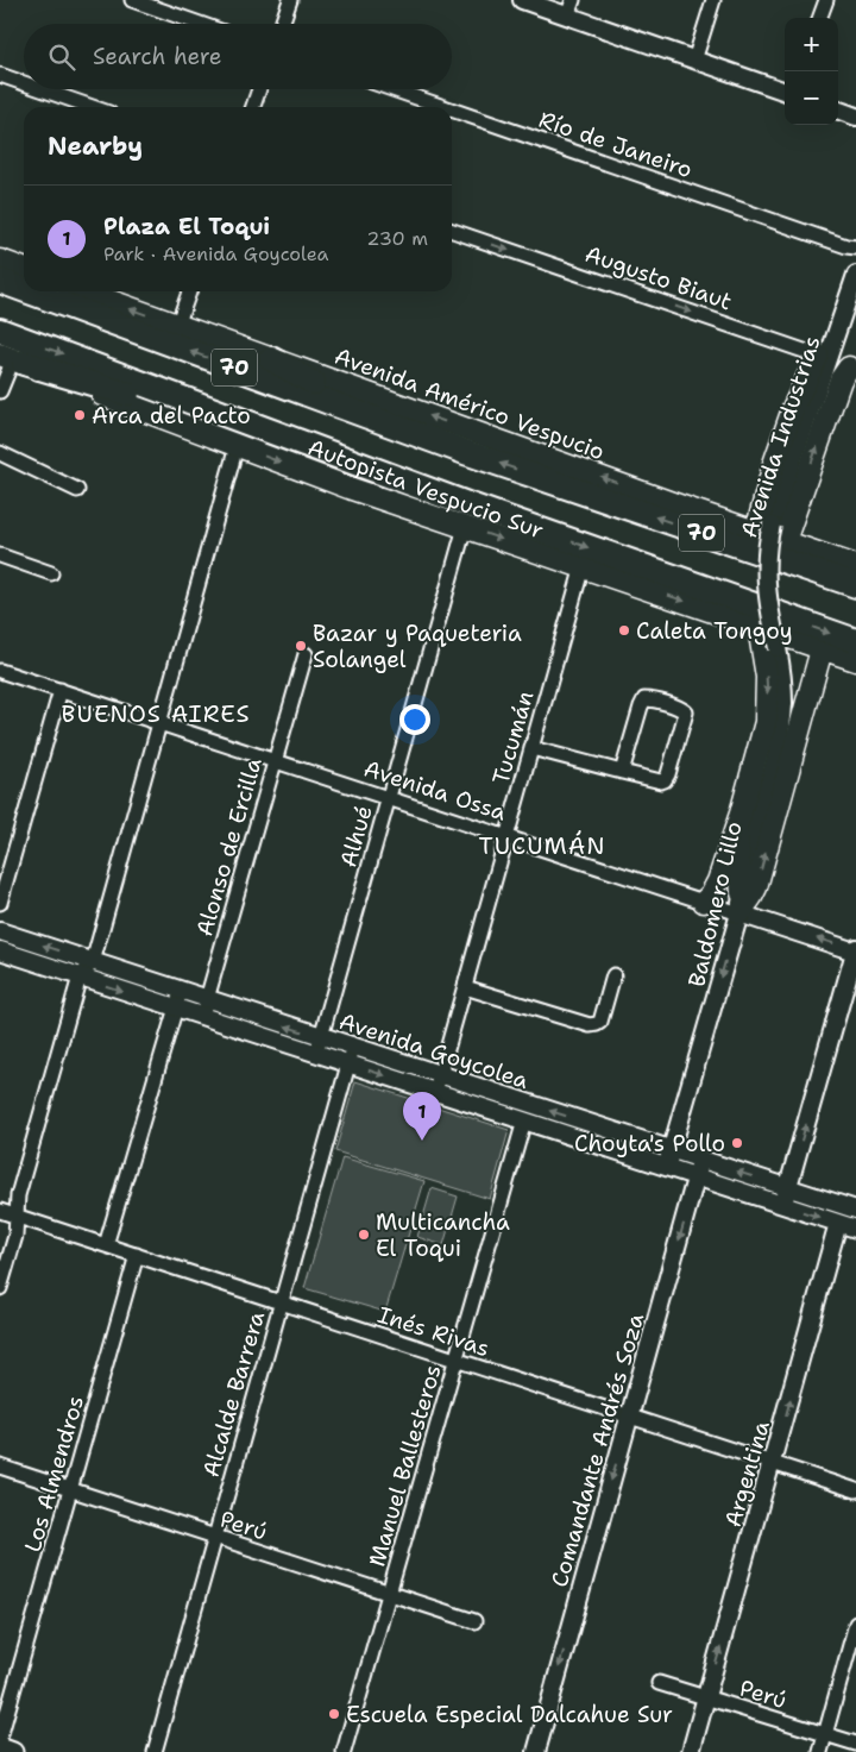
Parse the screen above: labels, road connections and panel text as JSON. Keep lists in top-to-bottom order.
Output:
{
  "streets": {
    "highway": ["70", "Autopista Vespucio Sur"],
    "main road": ["Avenida Américo Vespucio"],
    "street": [
      "Río de Janeiro",
      "Augusto Biaut",
      "Avenida Industrias",
      "Tucumán",
      "Avenida Ossa",
      "Alhué",
      "Alonso de Ercilla",
      "Baldomero Lillo",
      "Avenida Goycolea",
      "Inés Rivas",
      "Alcalde Barrera",
      "Comandante Andrés Soza",
      "Manuel Ballesteros",
      "Los Almendros",
      "Argentina",
      "Perú"
    ]
  },
  "crossings": [
    ["Augusto Biaut", "Avenida Industrias"],
    ["Avenida Américo Vespucio", "Avenida Industrias"],
    ["Avenida Industrias", "Baldomero Lillo"],
    ["Tucumán", "Avenida Ossa"],
    ["Tucumán", "Avenida Goycolea"],
    ["Avenida Ossa", "Alhué"],
    ["Avenida Ossa", "Alonso de Ercilla"],
    ["Avenida Ossa", "Baldomero Lillo"],
    ["Alhué", "Avenida Goycolea"],
    ["Alonso de Ercilla", "Avenida Goycolea"],
    ["Baldomero Lillo", "Avenida Goycolea"],
    ["Avenida Goycolea", "Alcalde Barrera"],
    ["Avenida Goycolea", "Comandante Andrés Soza"],
    ["Avenida Goycolea", "Manuel Ballesteros"],
    ["Avenida Goycolea", "Argentina"],
    ["Inés Rivas", "Alcalde Barrera"],
    ["Inés Rivas", "Comandante Andrés Soza"],
    ["Inés Rivas", "Manuel Ballesteros"],
    ["Inés Rivas", "Los Almendros"],
    ["Inés Rivas", "Argentina"],
    ["Alcalde Barrera", "Perú"],
    ["Manuel Ballesteros", "Perú"],
    ["Los Almendros", "Perú"],
    ["Argentina", "Perú"]
  ],
  "one_way": ["Augusto Biaut", "Comandante Andrés Soza", "Argentina"],
  "districts": ["BUENOS AIRES", "TUCUMÁN"],
  "places": [
    "Arca del Pacto",
    "Caleta Tongoy",
    "Bazar y Paqueteria Solangel",
    "Choyta's Pollo",
    "Multicancha El Toqui",
    "Escuela Especial Dalcahue Sur"
  ],
  "page": {
    "map_buttons": ["+", "−"],
    "search": "Search here",
    "heading": "Nearby",
    "list": [
      {
        "mark": "1",
        "name": "Plaza El Toqui",
        "note": "Park · Avenida Goycolea",
        "value": "230 m"
      }
    ],
    "pins": "1"
  }
}
